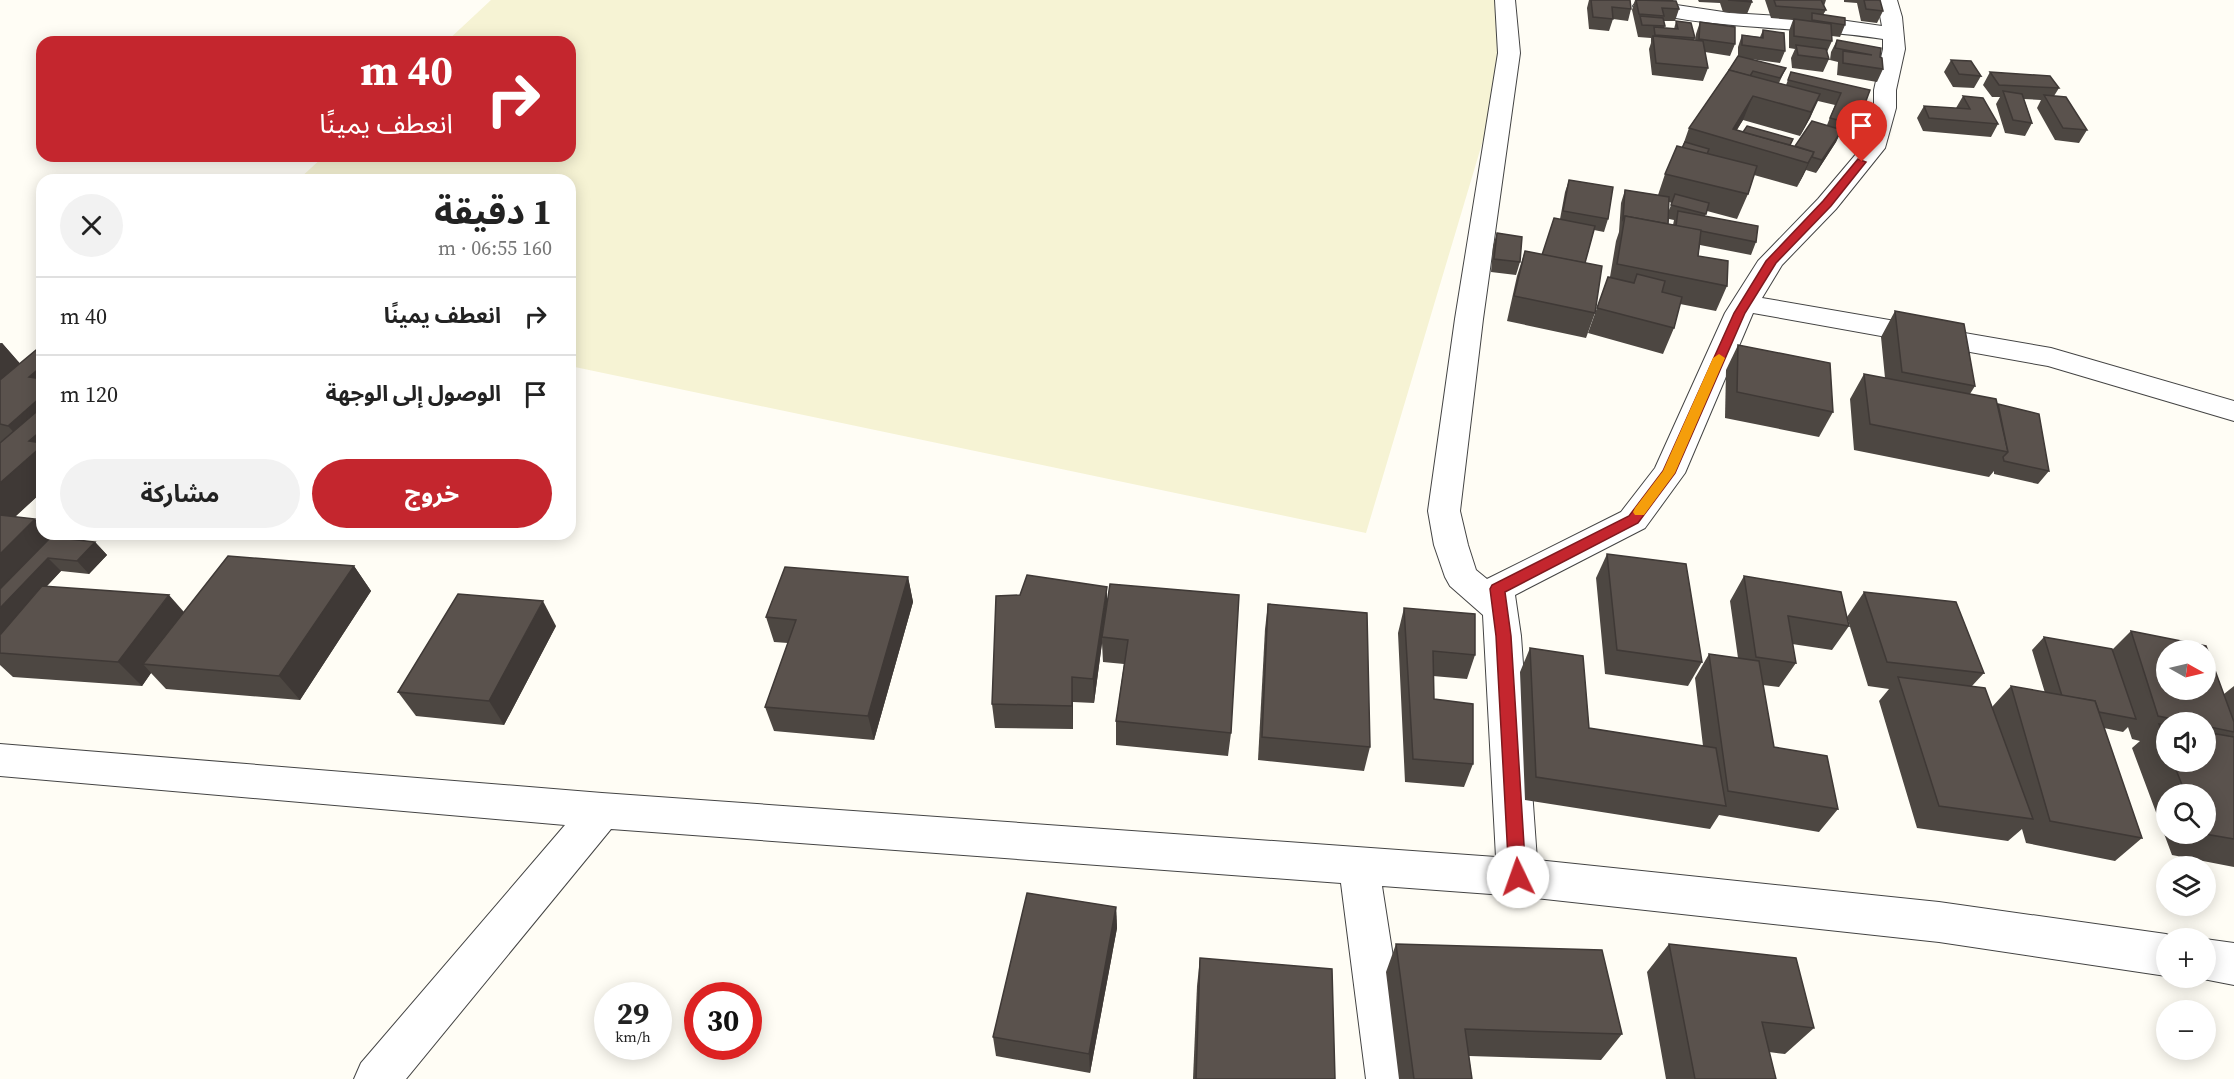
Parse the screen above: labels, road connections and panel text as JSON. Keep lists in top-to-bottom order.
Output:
{
  "north": "right",
  "page": {
    "turn": ["40 m", "انعطف يمينًا"],
    "heading": ["1 دقيقة", "160 m · 06:55"],
    "list": [
      {
        "name": "انعطف يمينًا",
        "value": "40 m"
      },
      {
        "name": "الوصول إلى الوجهة",
        "value": "120 m"
      }
    ],
    "buttons": ["خروج", "مشاركة"],
    "map_buttons": ["+", "−"],
    "speed": "29 km/h",
    "limit": "30"
  }
}
